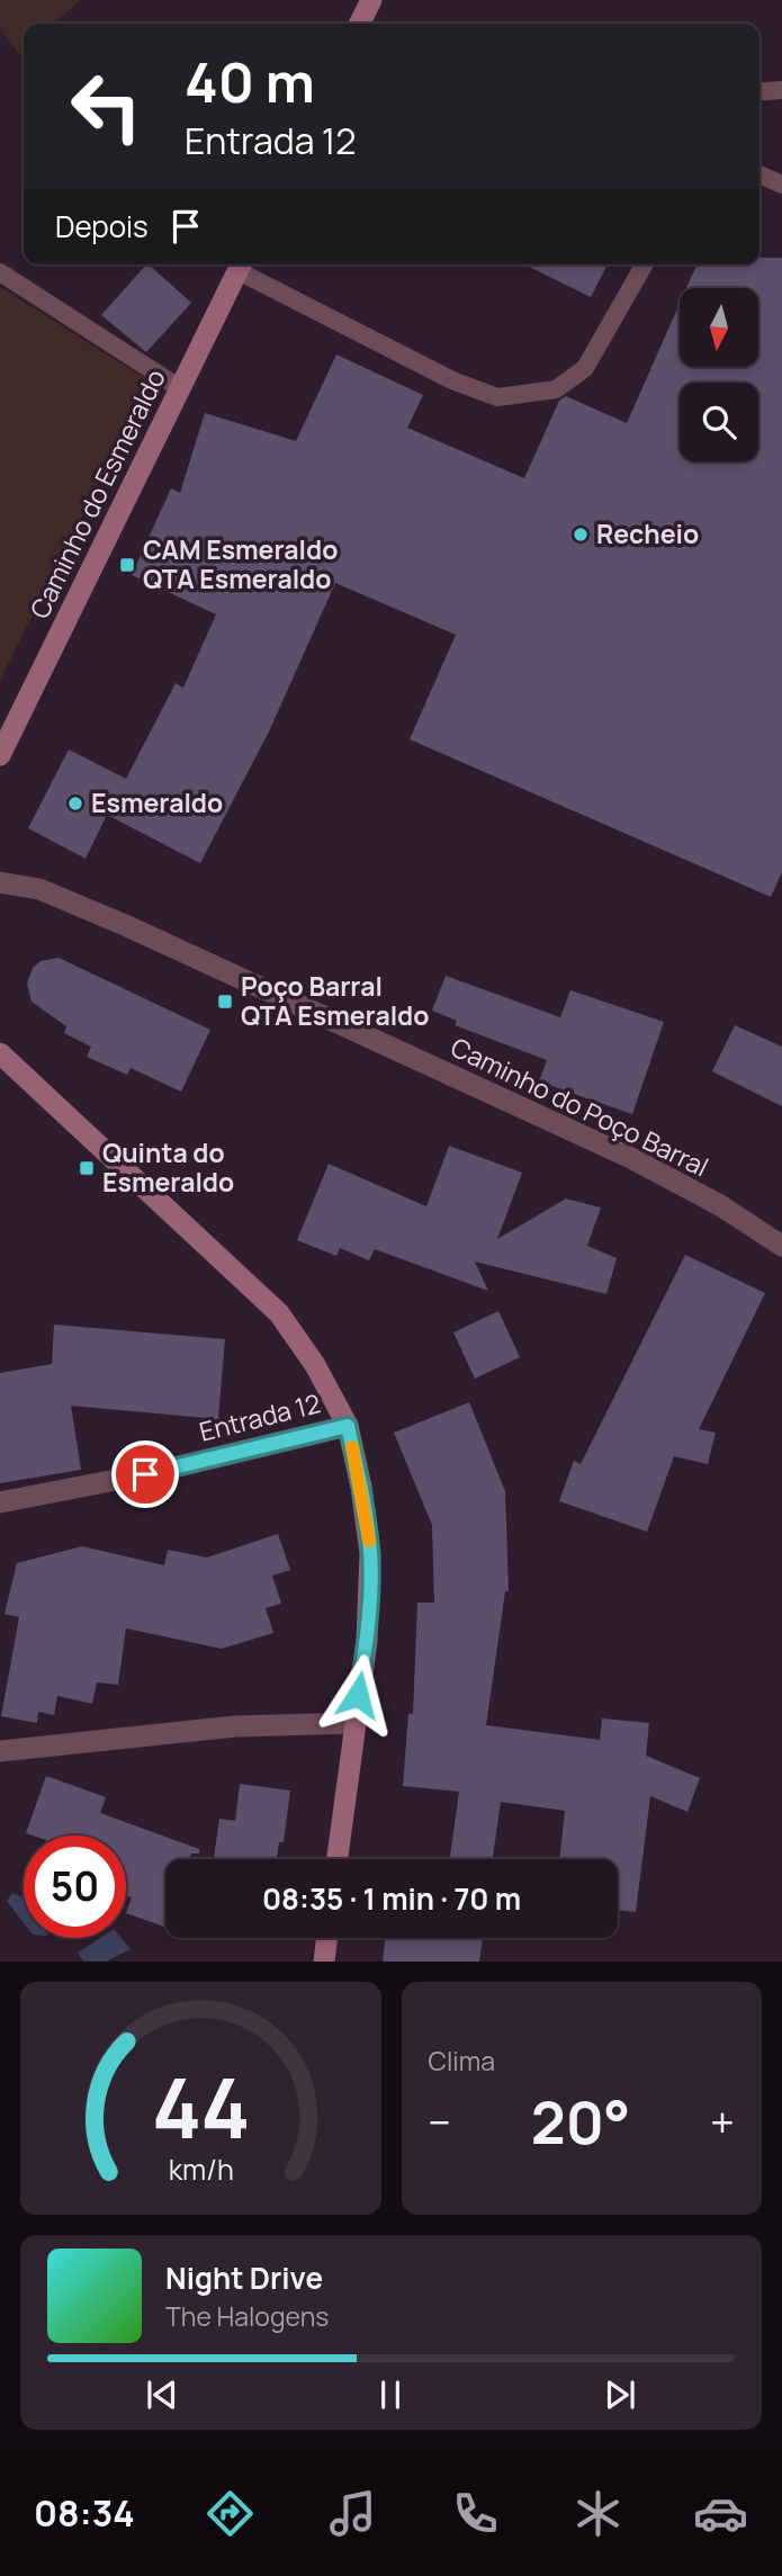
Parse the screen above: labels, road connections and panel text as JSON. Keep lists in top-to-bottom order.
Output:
{
  "streets": {
    "main road": ["Caminho do Esmeraldo"],
    "street": ["Caminho do Poço Barral", "Entrada 12"]
  },
  "places": {
    "other": ["Recheio", "Esmeraldo"],
    "transit": ["CAM Esmeraldo QTA Esmeraldo", "Poço Barral QTA Esmeraldo", "Quinta do Esmeraldo"]
  },
  "north": "bottom",
  "page": {
    "turn": ["40 m", "Entrada 12"],
    "then": "Depois",
    "limit": "50",
    "trip": "08:35 · 1 min · 70 m",
    "tile": "Clima",
    "heat": ["−", "20°", "+"],
    "song": ["Night Drive", "The Halogens"],
    "tabs": "08:34",
    "gauge": ["44", "km/h"]
  }
}
